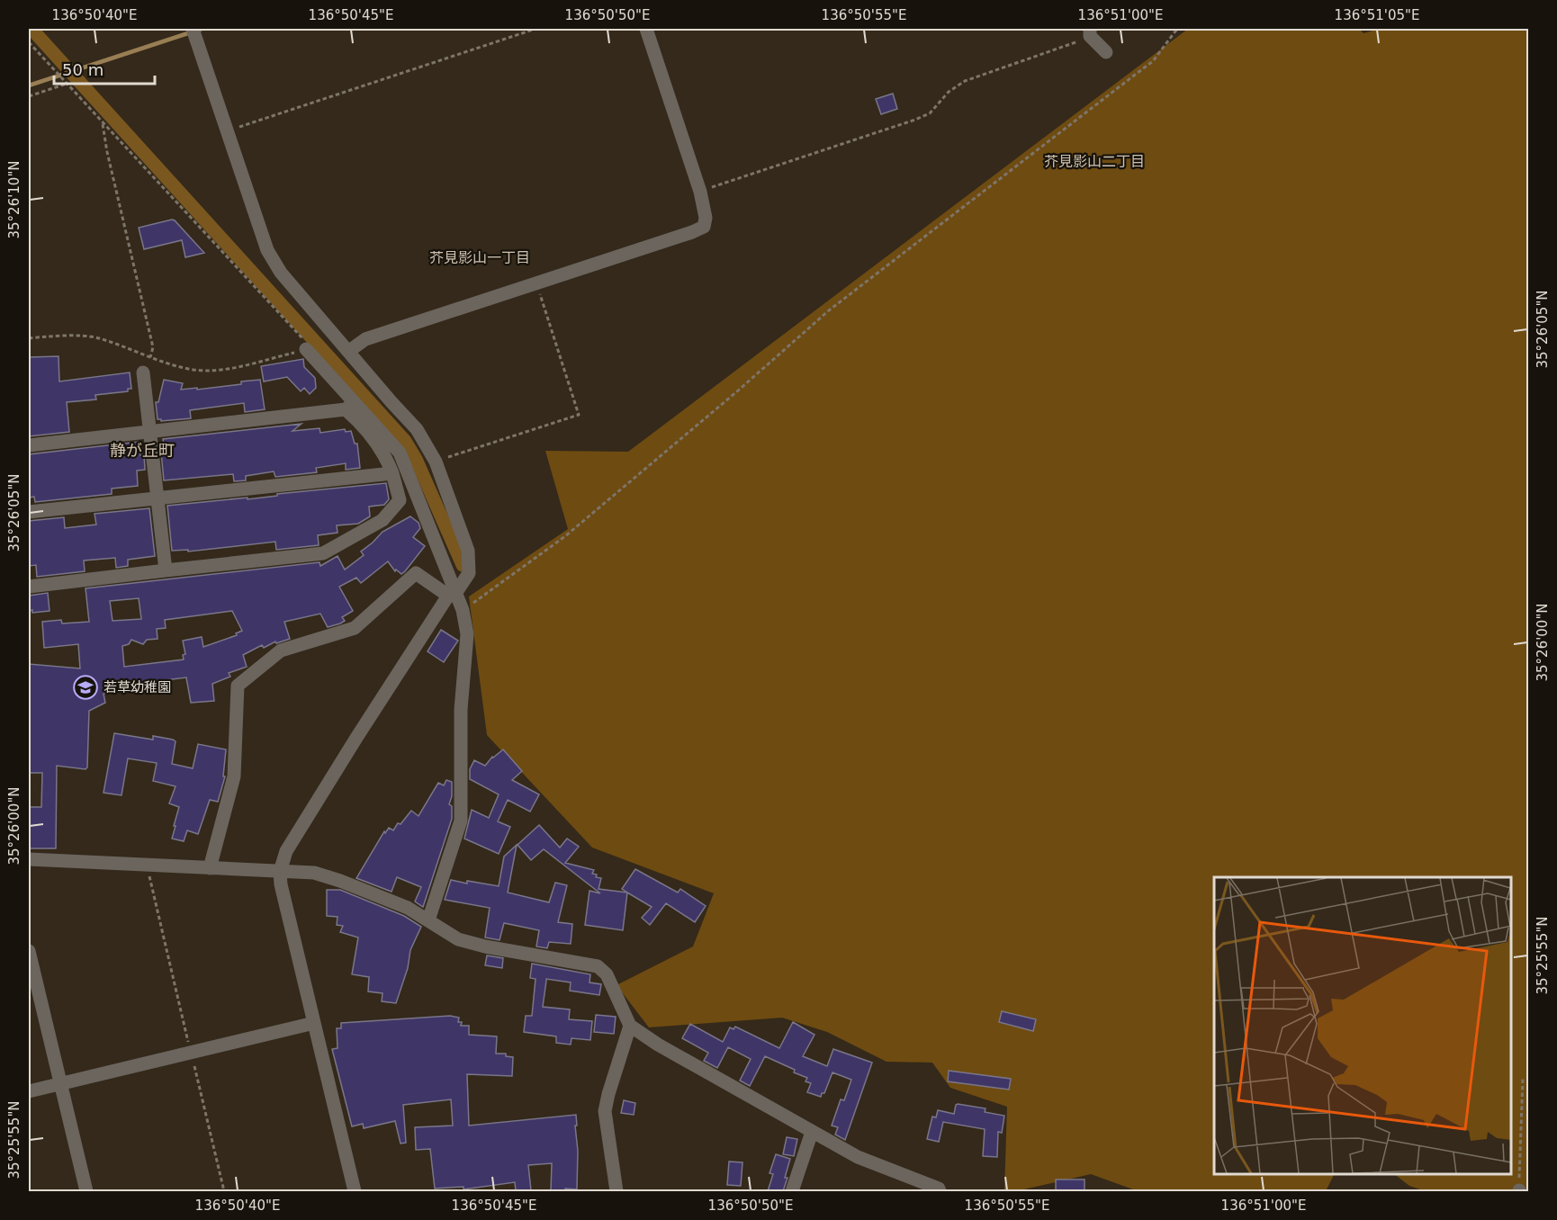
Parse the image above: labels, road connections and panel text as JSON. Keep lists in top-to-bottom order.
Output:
{
  "districts": ["芥見影山二丁目", "芥見影山一丁目", "静が丘町"],
  "places": {
    "school or university": ["若草幼稚園"]
  },
  "scale_bar": "50 m",
  "coordinates": [
    "136°50'40\"E",
    "136°50'45\"E",
    "136°50'50\"E",
    "136°50'55\"E",
    "136°51'00\"E",
    "136°51'05\"E",
    "35°26'10\"N",
    "35°26'05\"N",
    "35°26'00\"N",
    "35°25'55\"N"
  ]
}
